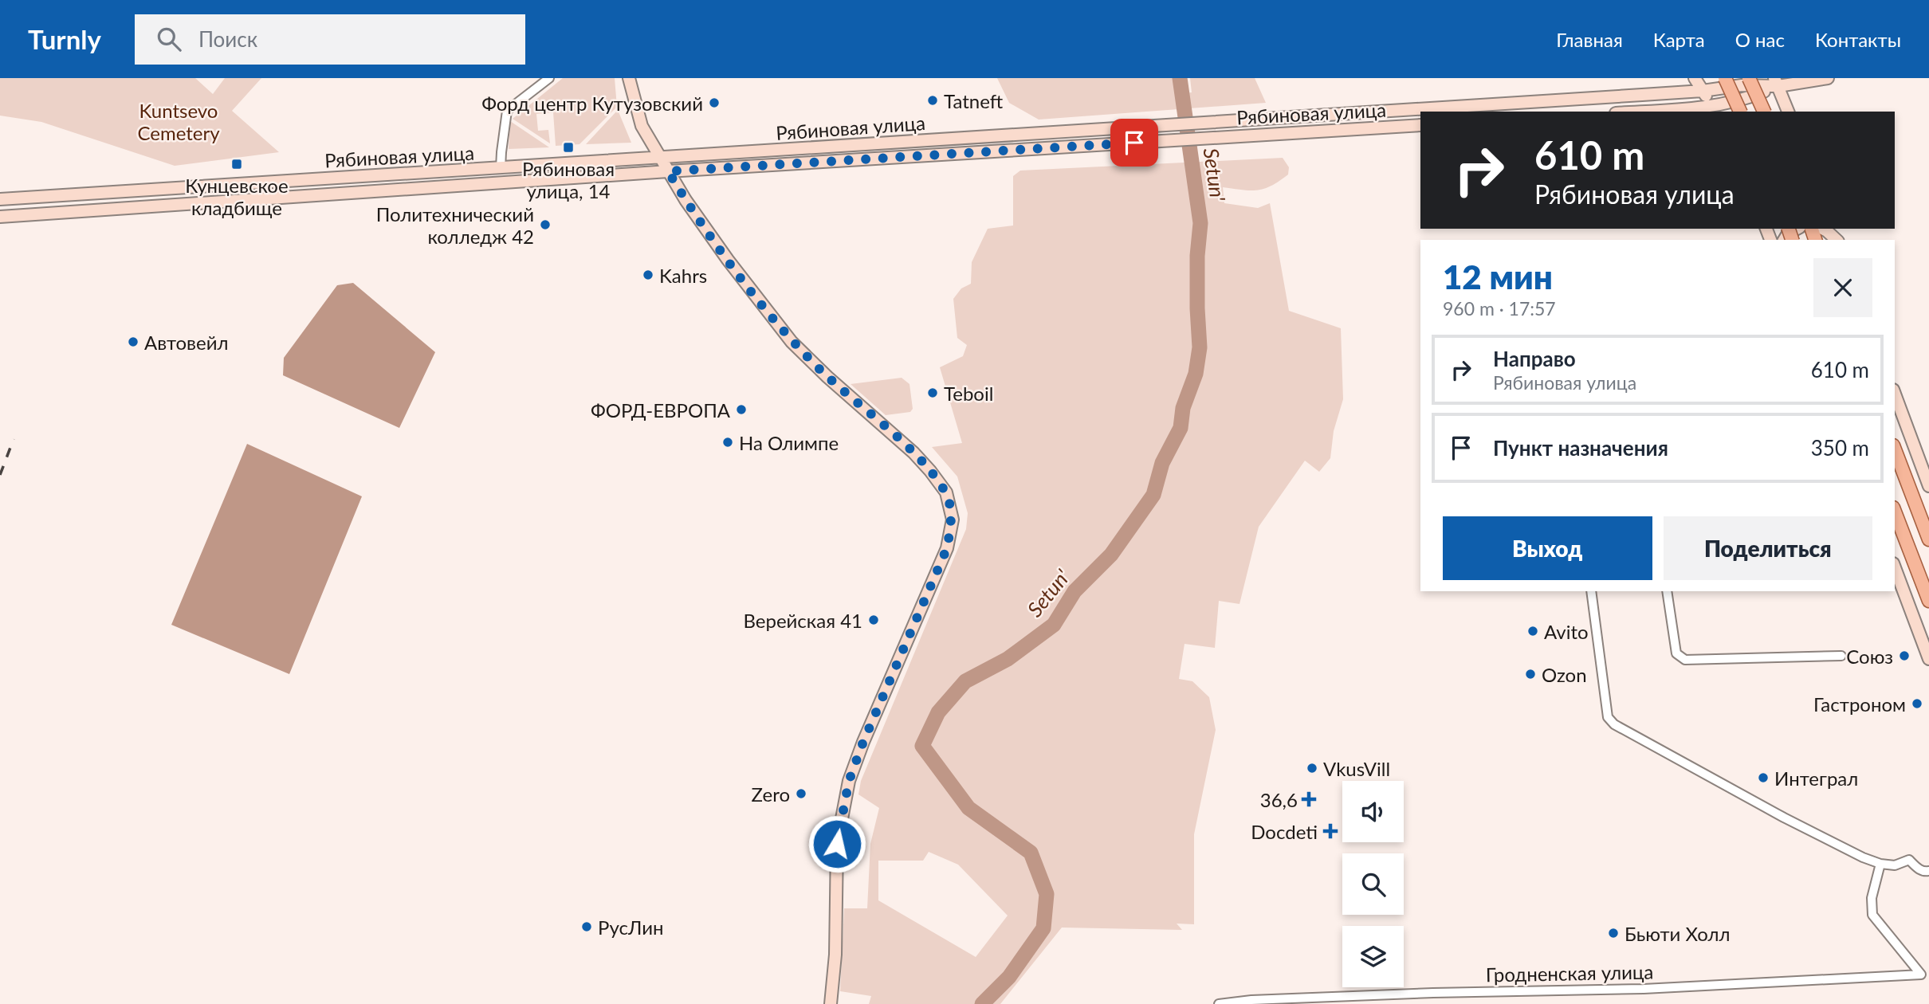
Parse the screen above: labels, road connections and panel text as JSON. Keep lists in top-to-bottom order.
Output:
{
  "streets": {
    "main road": ["Рябиновая улица"],
    "street": ["Гродненская улица"]
  },
  "water": ["Setun'"],
  "parks": ["Kuntsevo Cemetery"],
  "places": {
    "other": [
      "Tatneft",
      "Форд центр Кутузовский",
      "Политехнический колледж 42",
      "Kahrs",
      "Автовейл",
      "Teboil",
      "ФОРД-ЕВРОПА",
      "На Олимпе",
      "Верейская 41",
      "Avito",
      "Союз",
      "Ozon",
      "Гастроном",
      "VkusVill",
      "Интеграл",
      "Zero",
      "РусЛин",
      "Бьюти Холл"
    ],
    "transit": ["Рябиновая улица, 14", "Кунцевское кладбище"],
    "health": ["36,6", "Docdeti"]
  },
  "page": {
    "header": "Turnly",
    "search": "Поиск",
    "nav": [
      "Главная",
      "Карта",
      "О нас",
      "Контакты"
    ],
    "turn": ["610 m", "Рябиновая улица"],
    "heading": ["12 мин", "960 m · 17:57"],
    "list": [
      {
        "name": "Направо",
        "note": "Рябиновая улица",
        "value": "610 m"
      },
      {
        "name": "Пункт назначения",
        "value": "350 m"
      }
    ],
    "buttons": ["Выход", "Поделиться"]
  }
}
